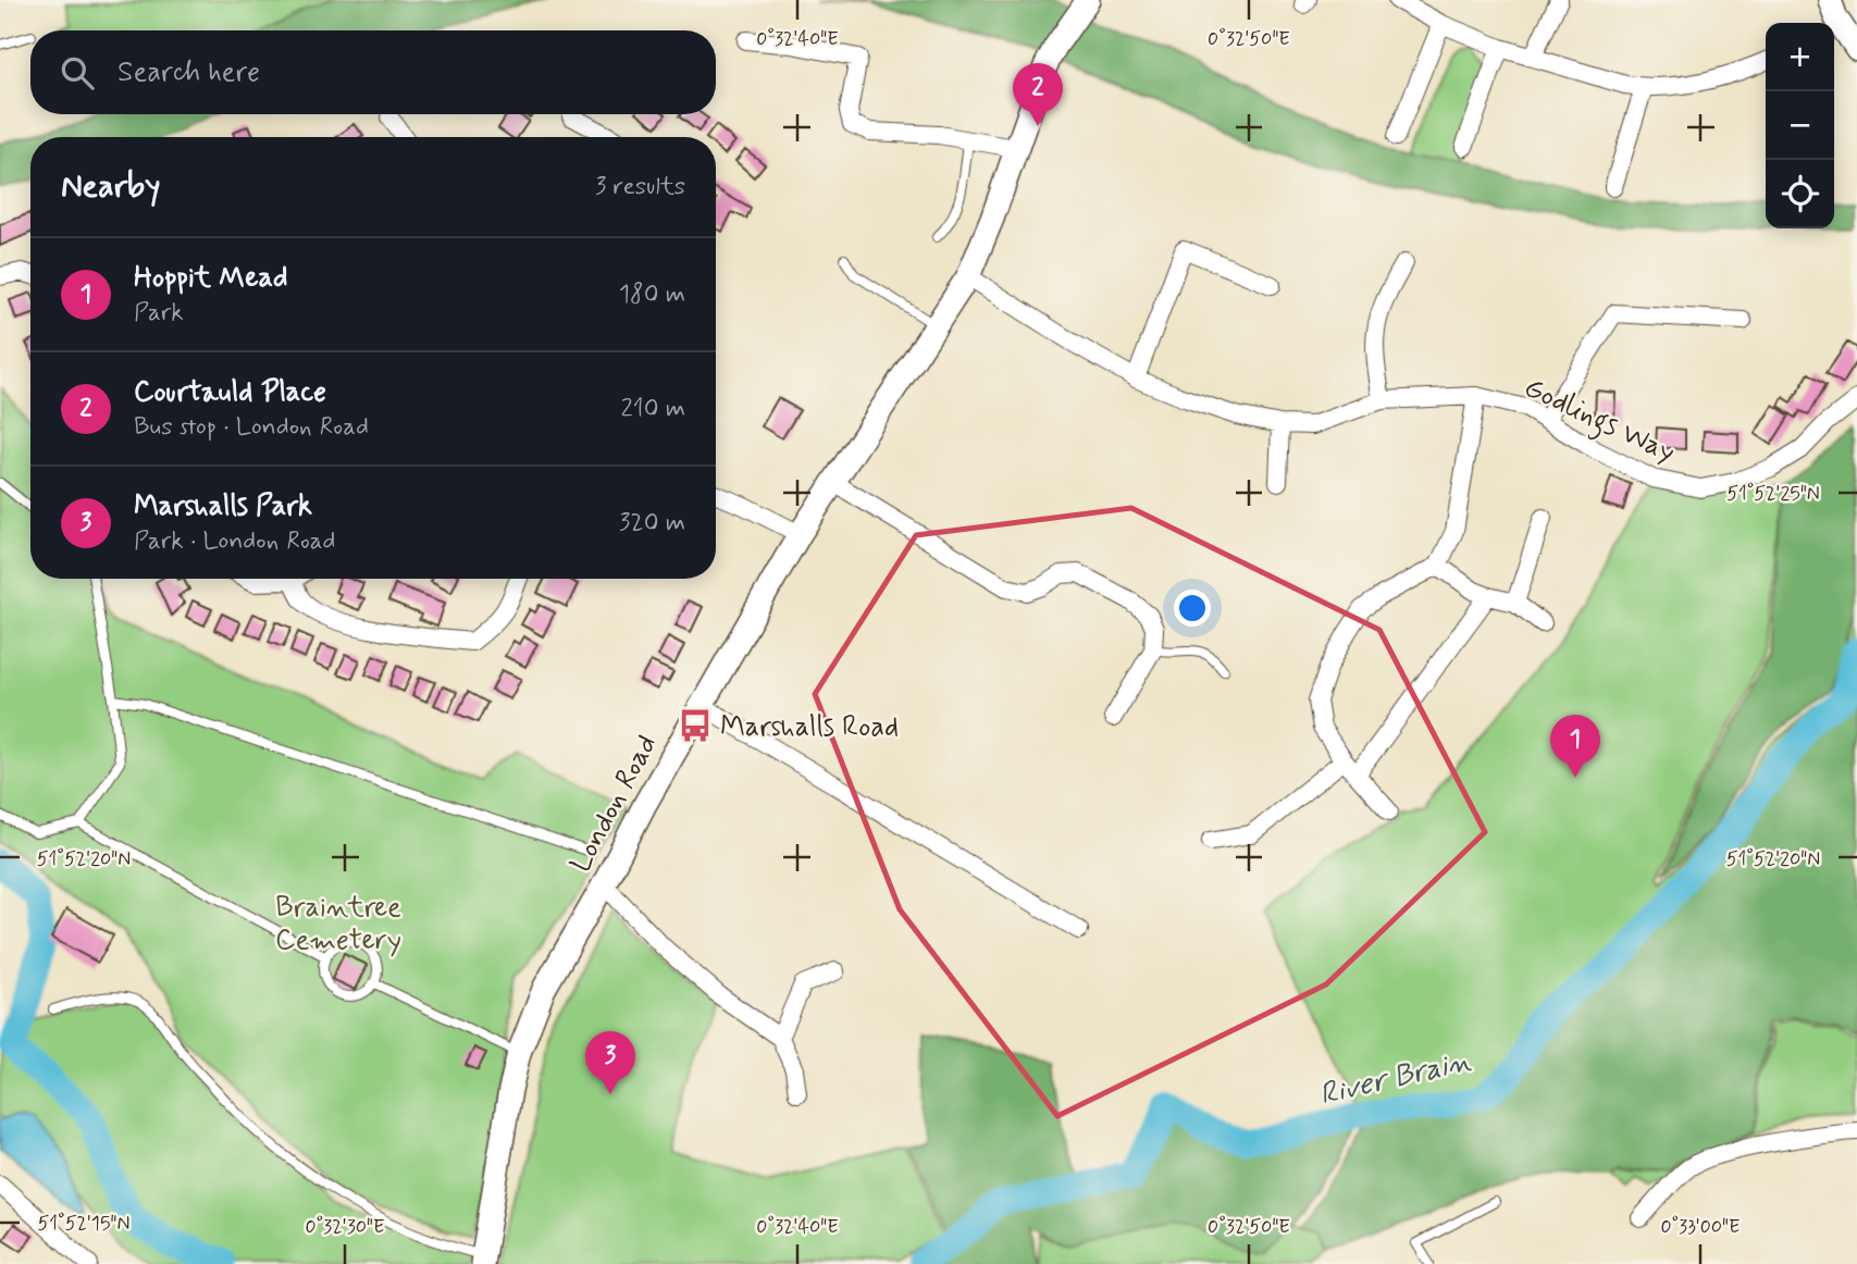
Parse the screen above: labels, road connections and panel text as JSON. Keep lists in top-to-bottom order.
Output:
{
  "streets": {
    "street": ["Godlings Way", "London Road"]
  },
  "crossings": [
    ["Godlings Way", "London Road"]
  ],
  "water": ["River Brain"],
  "parks": ["Braintree Cemetery"],
  "places": {
    "bus stop": ["Marshalls Road"]
  },
  "page": {
    "map_buttons": ["+", "−"],
    "search": "Search here",
    "pins": ["2", "1", "3"],
    "heading": ["Nearby", "3 results"],
    "list": [
      {
        "mark": "1",
        "name": "Hoppit Mead",
        "note": "Park",
        "value": "180 m"
      },
      {
        "mark": "2",
        "name": "Courtauld Place",
        "note": "Bus stop · London Road",
        "value": "210 m"
      },
      {
        "mark": "3",
        "name": "Marshalls Park",
        "note": "Park · London Road",
        "value": "320 m"
      }
    ]
  },
  "coordinates": [
    "0°32'40\"E",
    "0°32'50\"E",
    "51°52'25\"N",
    "51°52'20\"N",
    "51°52'15\"N",
    "0°32'30\"E",
    "0°33'00\"E"
  ]
}
